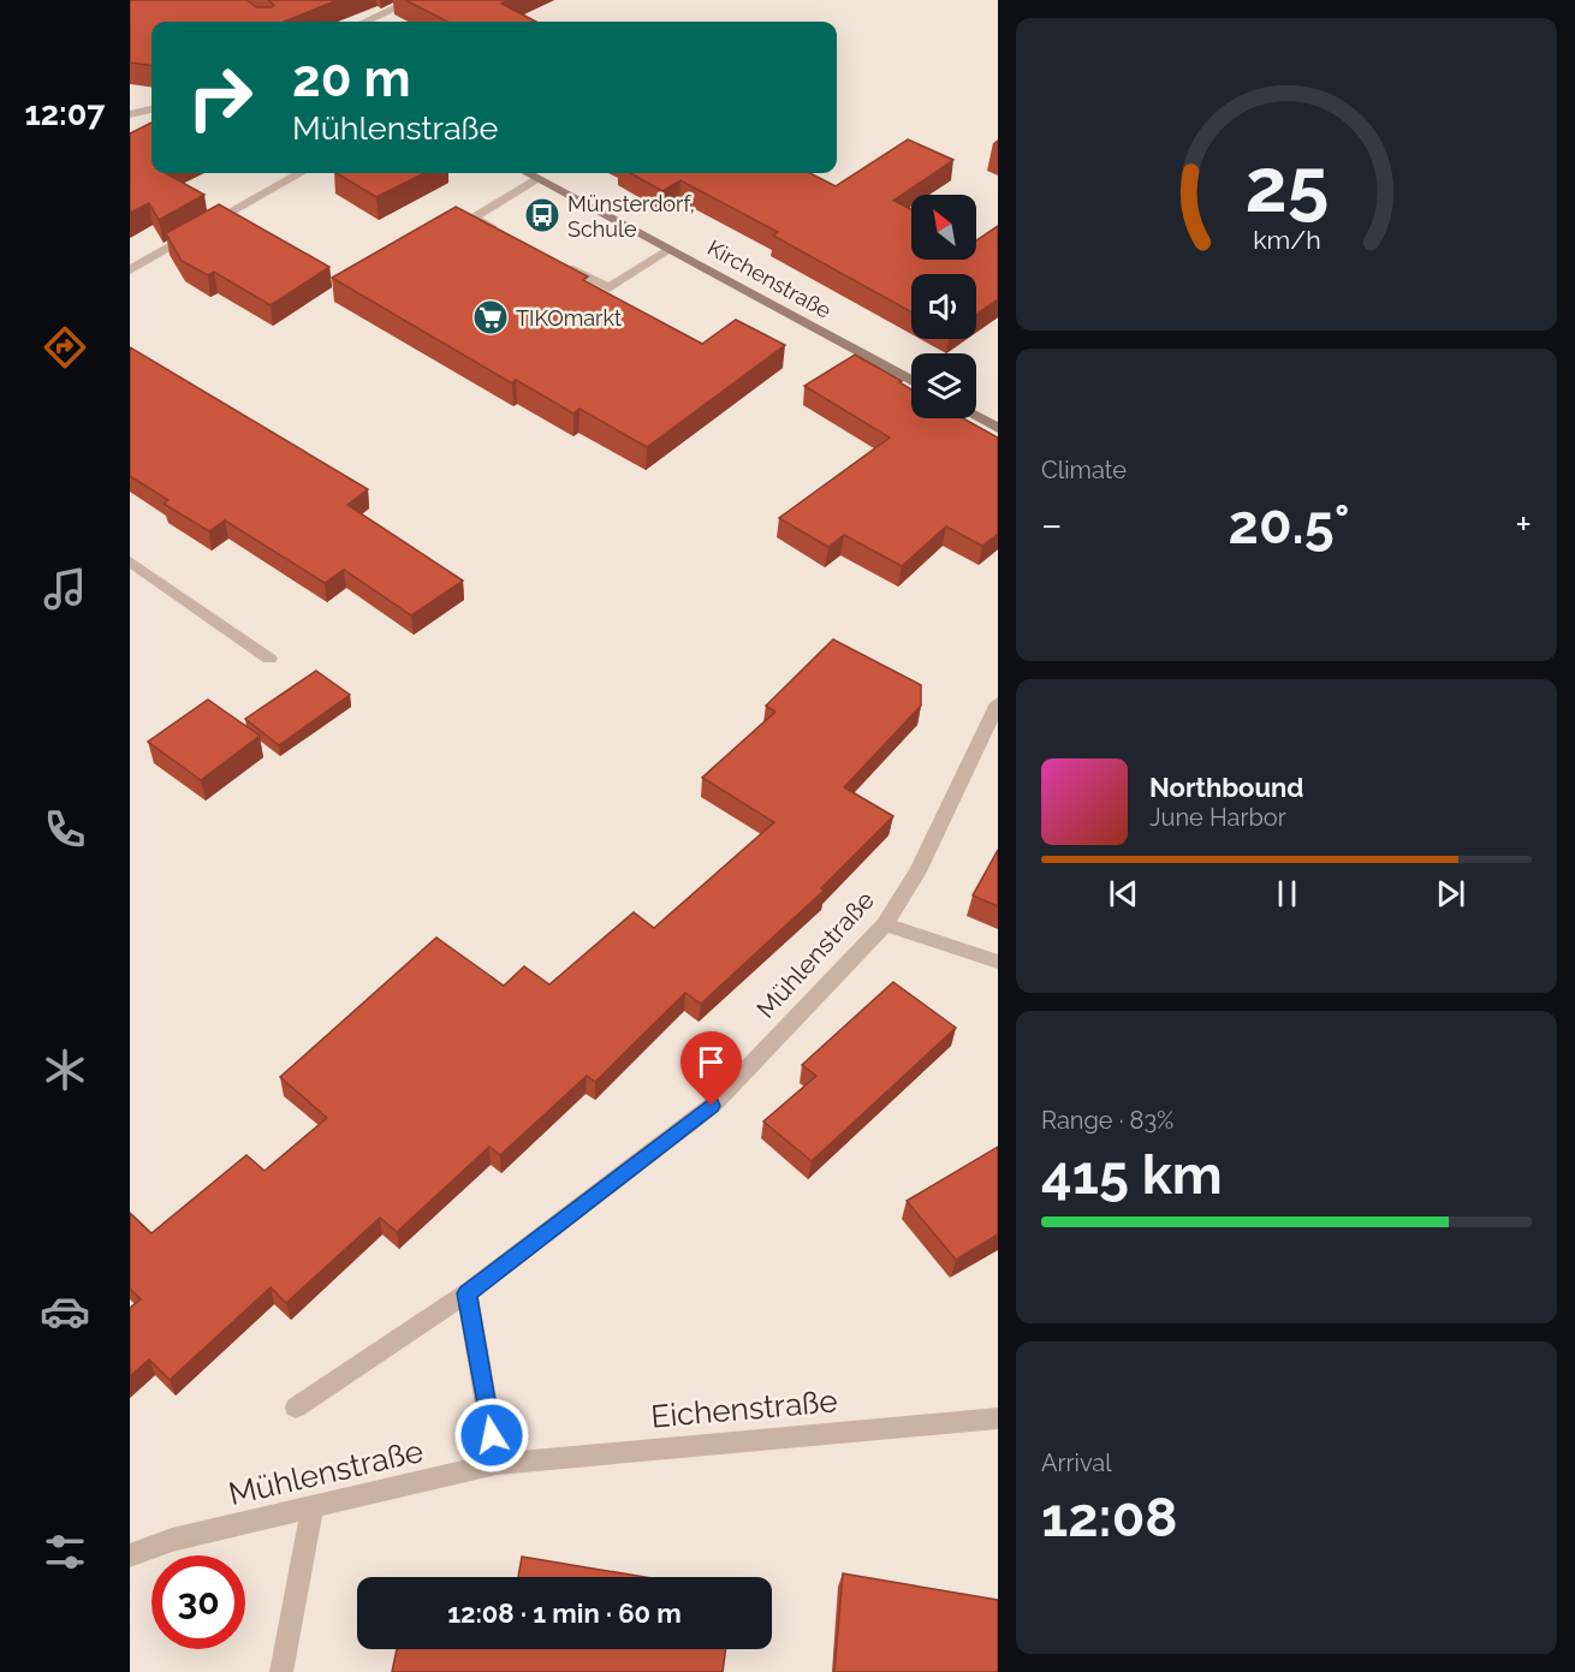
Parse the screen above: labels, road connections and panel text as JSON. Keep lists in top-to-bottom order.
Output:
{
  "streets": {
    "street": ["Kirchenstraße", "Mühlenstraße", "Eichenstraße"]
  },
  "crossings": [
    ["Mühlenstraße", "Eichenstraße"]
  ],
  "places": {
    "bus stop": ["Münsterdorf, Schule"],
    "supermarket": ["TIKOmarkt"]
  },
  "north": "top left",
  "page": {
    "tabs": "12:07",
    "turn": ["20 m", "Mühlenstraße"],
    "tile": [
      "Climate",
      ["Range · 83%", "415 km"],
      ["Arrival", "12:08"]
    ],
    "heat": ["−", "20.5°", "+"],
    "song": ["Northbound", "June Harbor"],
    "limit": "30",
    "trip": "12:08 · 1 min · 60 m",
    "gauge": ["25", "km/h"]
  }
}
